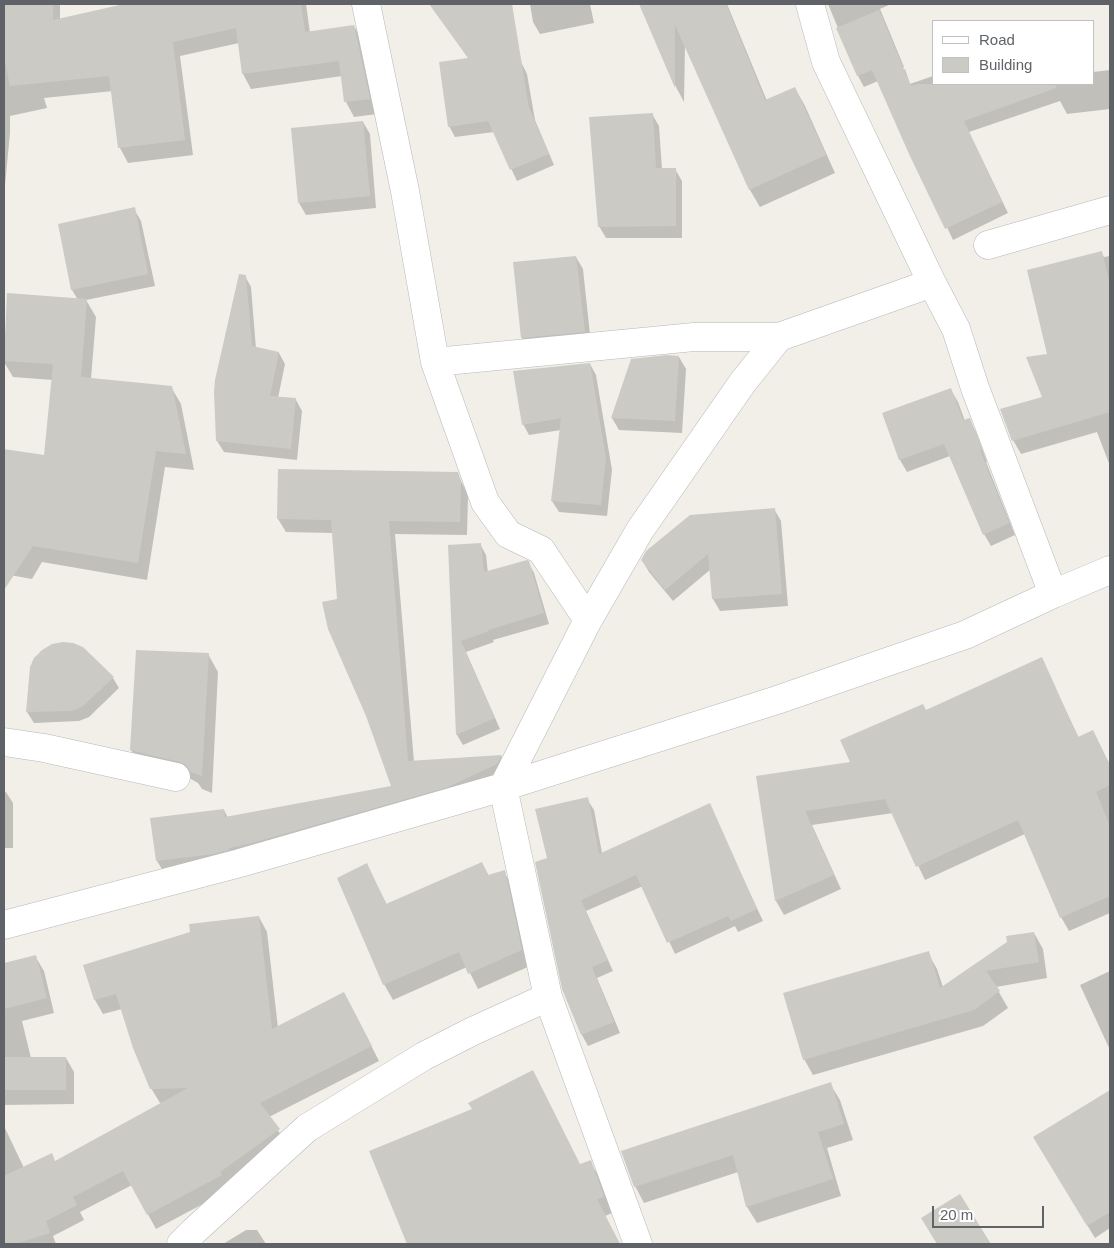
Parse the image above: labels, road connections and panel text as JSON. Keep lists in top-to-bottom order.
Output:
{
  "legend": ["Road", "Building"],
  "scale_bar": "20 m"
}
